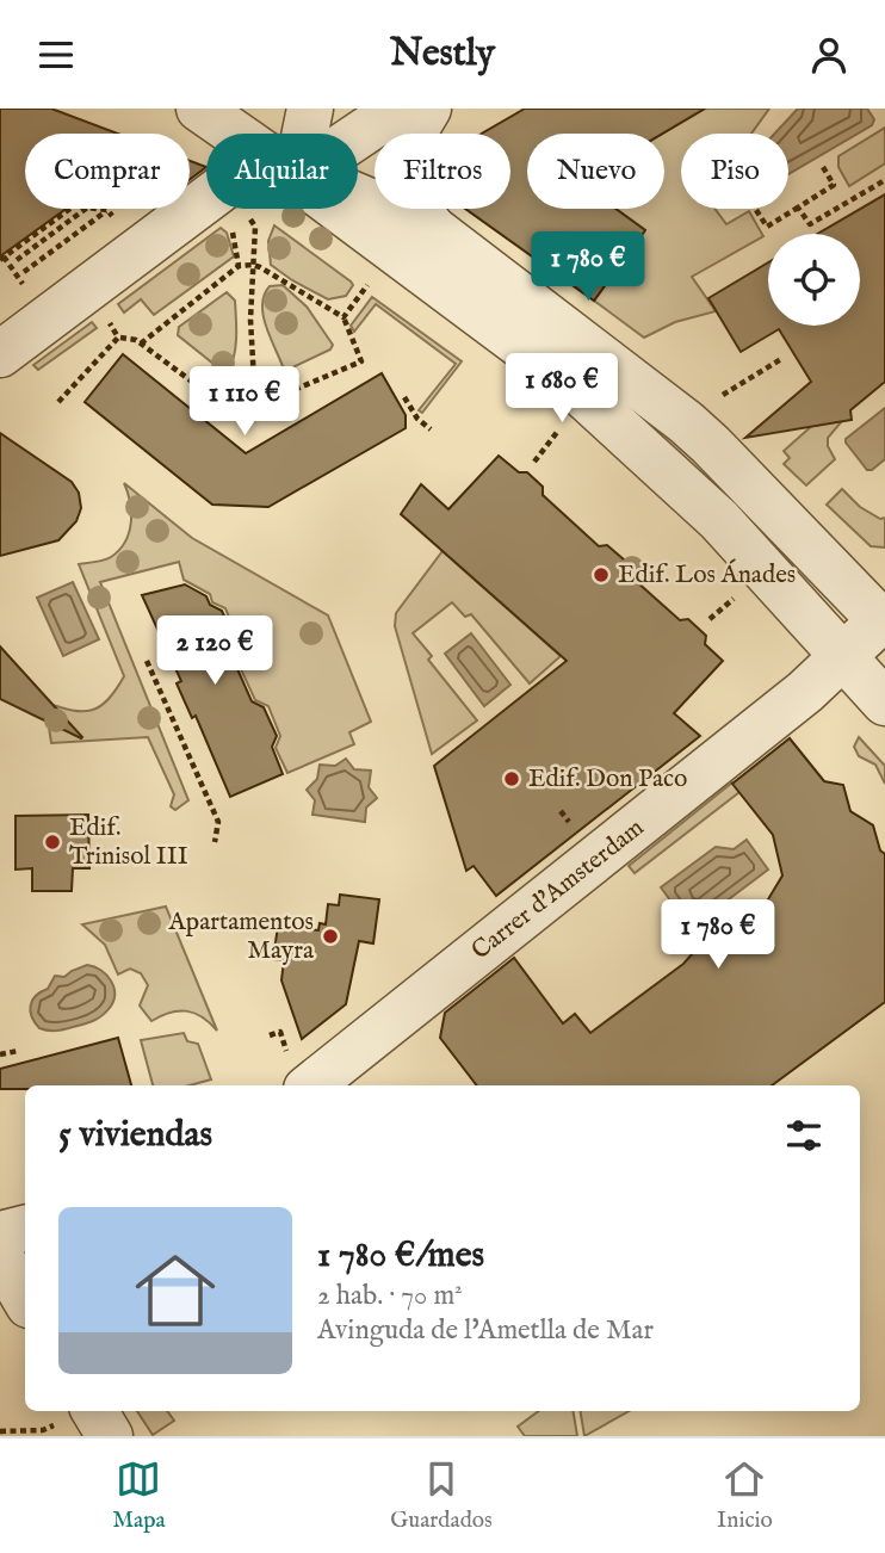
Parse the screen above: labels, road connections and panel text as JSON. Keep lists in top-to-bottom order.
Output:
{
  "streets": {
    "street": ["Carrer d'Amsterdam"]
  },
  "places": [
    "Edif. Los Ánades",
    "Edif. Don Paco",
    "Edif. Trinisol III",
    "Apartamentos Mayra"
  ],
  "page": {
    "header": "Nestly",
    "chip": [
      "Comprar",
      "Alquilar",
      "Filtros",
      "Nuevo",
      "Piso"
    ],
    "price": [
      "1 780 €",
      "1 680 €",
      "1 110 €",
      "2 120 €",
      "1 780 €"
    ],
    "heading": "5 viviendas",
    "list": [
      {
        "name": "1 780 €/mes",
        "note": "2 hab. · 70 m² · Avinguda de l'Ametlla de Mar"
      }
    ],
    "tabs": ["Mapa", "Guardados", "Inicio"]
  }
}
